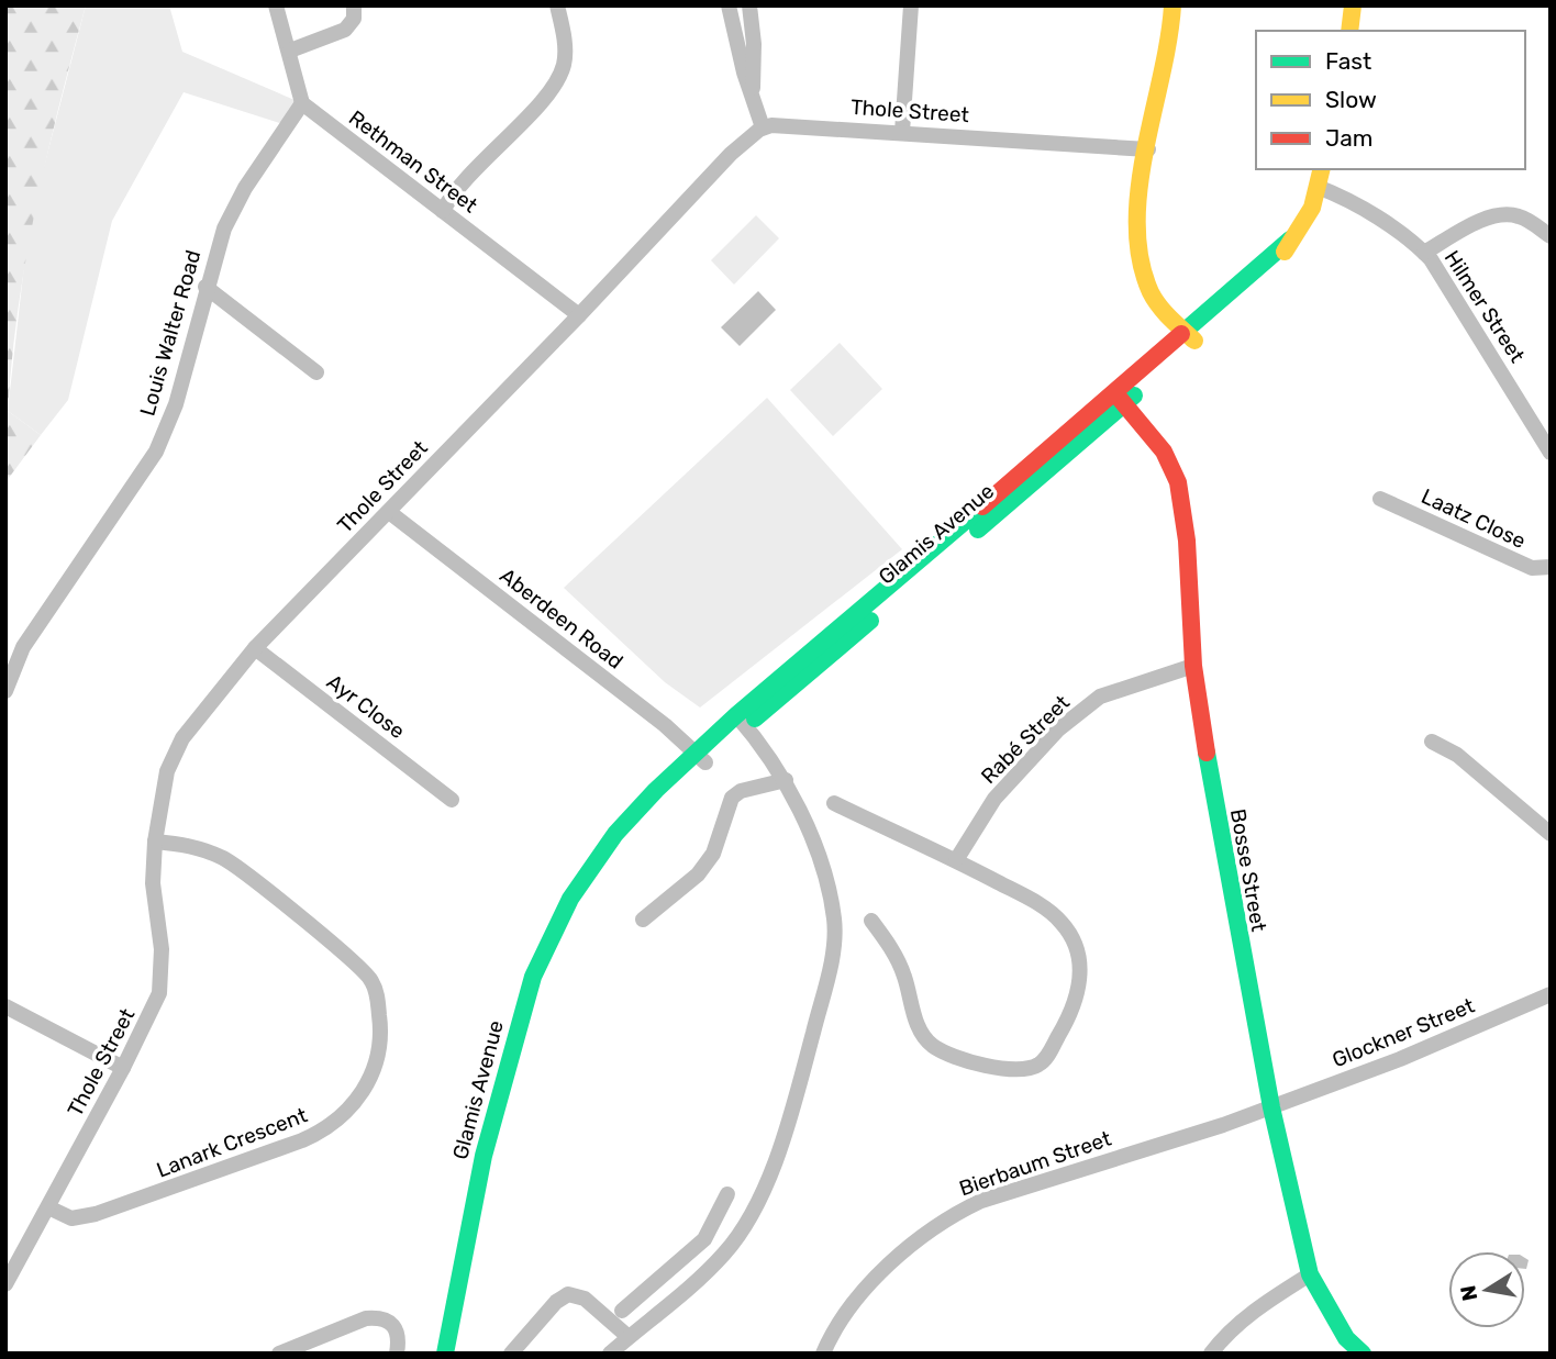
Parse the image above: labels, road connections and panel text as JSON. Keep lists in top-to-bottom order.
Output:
{
  "streets": {
    "main road": ["Glamis Avenue", "Bosse Street"],
    "street": [
      "Thole Street",
      "Rethman Street",
      "Hilmer Street",
      "Louis Walter Road",
      "Laatz Close",
      "Aberdeen Road",
      "Ayr Close",
      "Rabé Street",
      "Glockner Street",
      "Lanark Crescent",
      "Bierbaum Street"
    ]
  },
  "crossings": [
    ["Thole Street", "Rethman Street"],
    ["Thole Street", "Aberdeen Road"],
    ["Thole Street", "Ayr Close"],
    ["Thole Street", "Lanark Crescent"],
    ["Rethman Street", "Louis Walter Road"],
    ["Hilmer Street", "Glamis Avenue"],
    ["Glamis Avenue", "Aberdeen Road"],
    ["Glamis Avenue", "Bosse Street"],
    ["Rabé Street", "Bosse Street"],
    ["Bosse Street", "Glockner Street"],
    ["Bosse Street", "Bierbaum Street"],
    ["Glockner Street", "Bierbaum Street"]
  ],
  "legend": ["Fast", "Slow", "Jam"],
  "north": "left"
}
